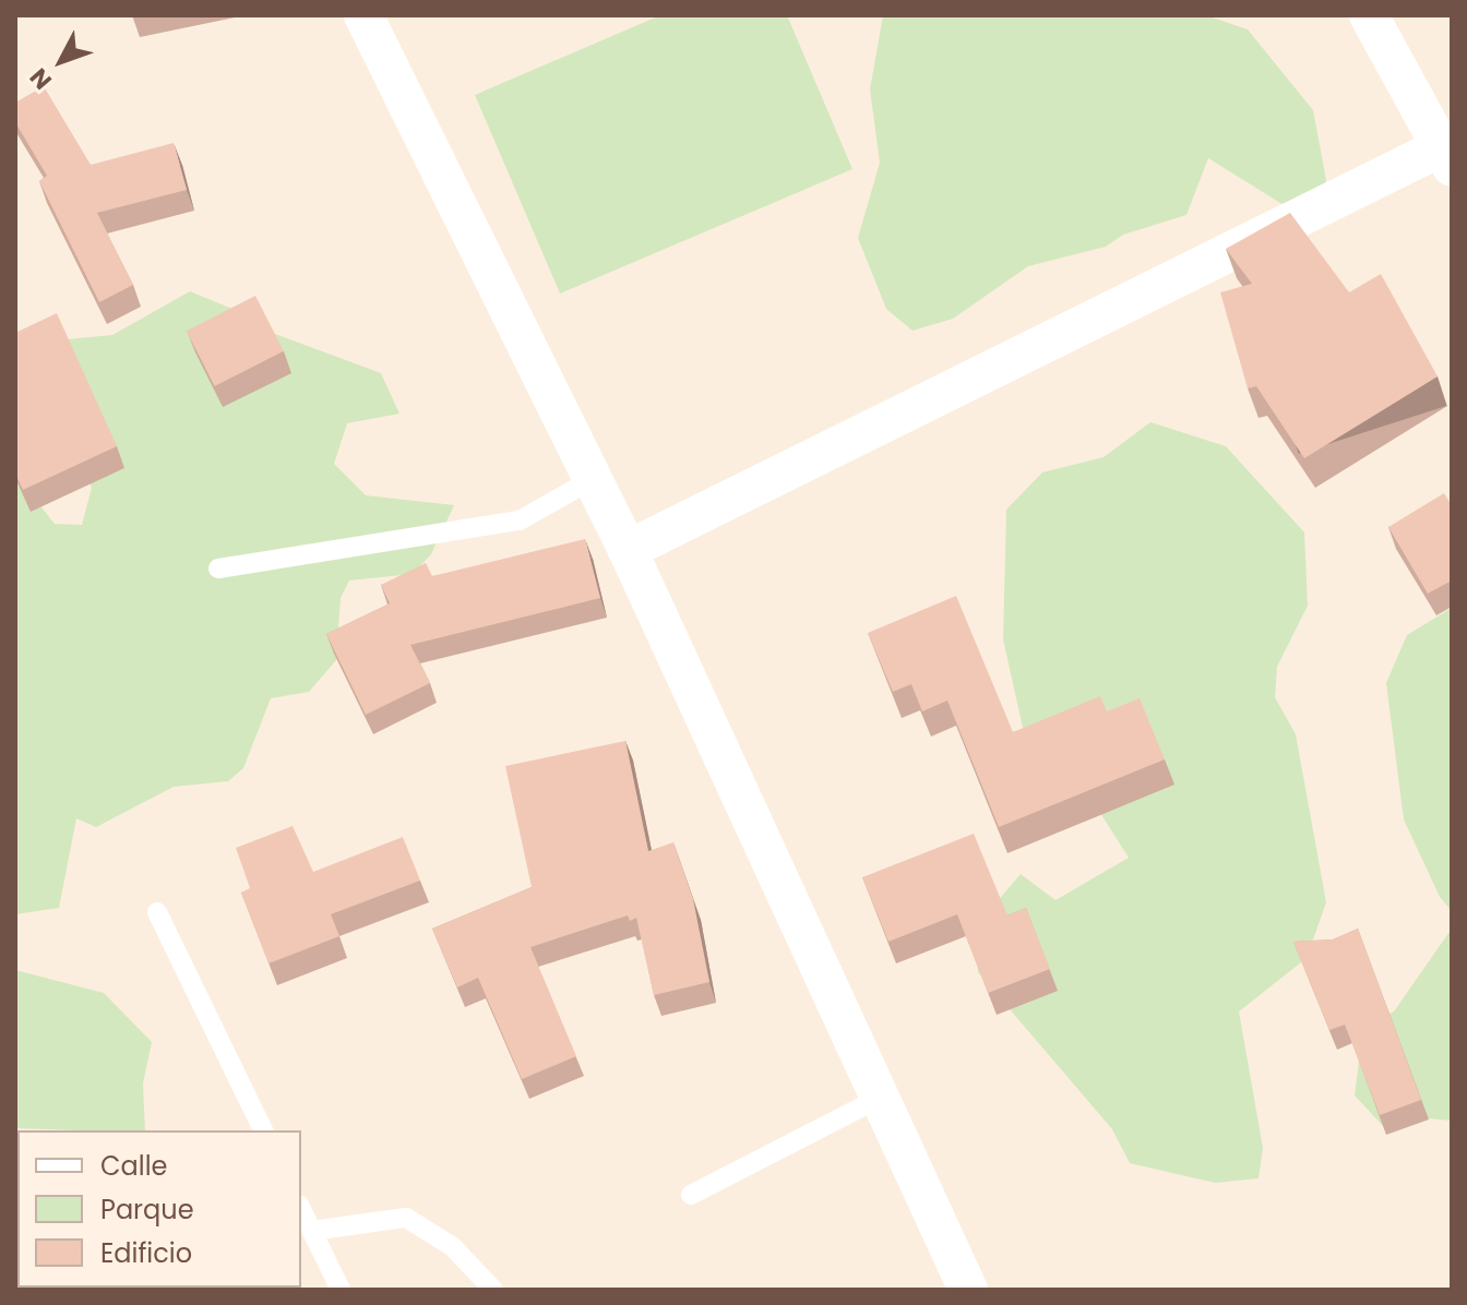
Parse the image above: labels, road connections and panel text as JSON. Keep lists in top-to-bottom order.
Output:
{
  "legend": ["Calle", "Parque", "Edificio"],
  "north": "bottom left"
}
